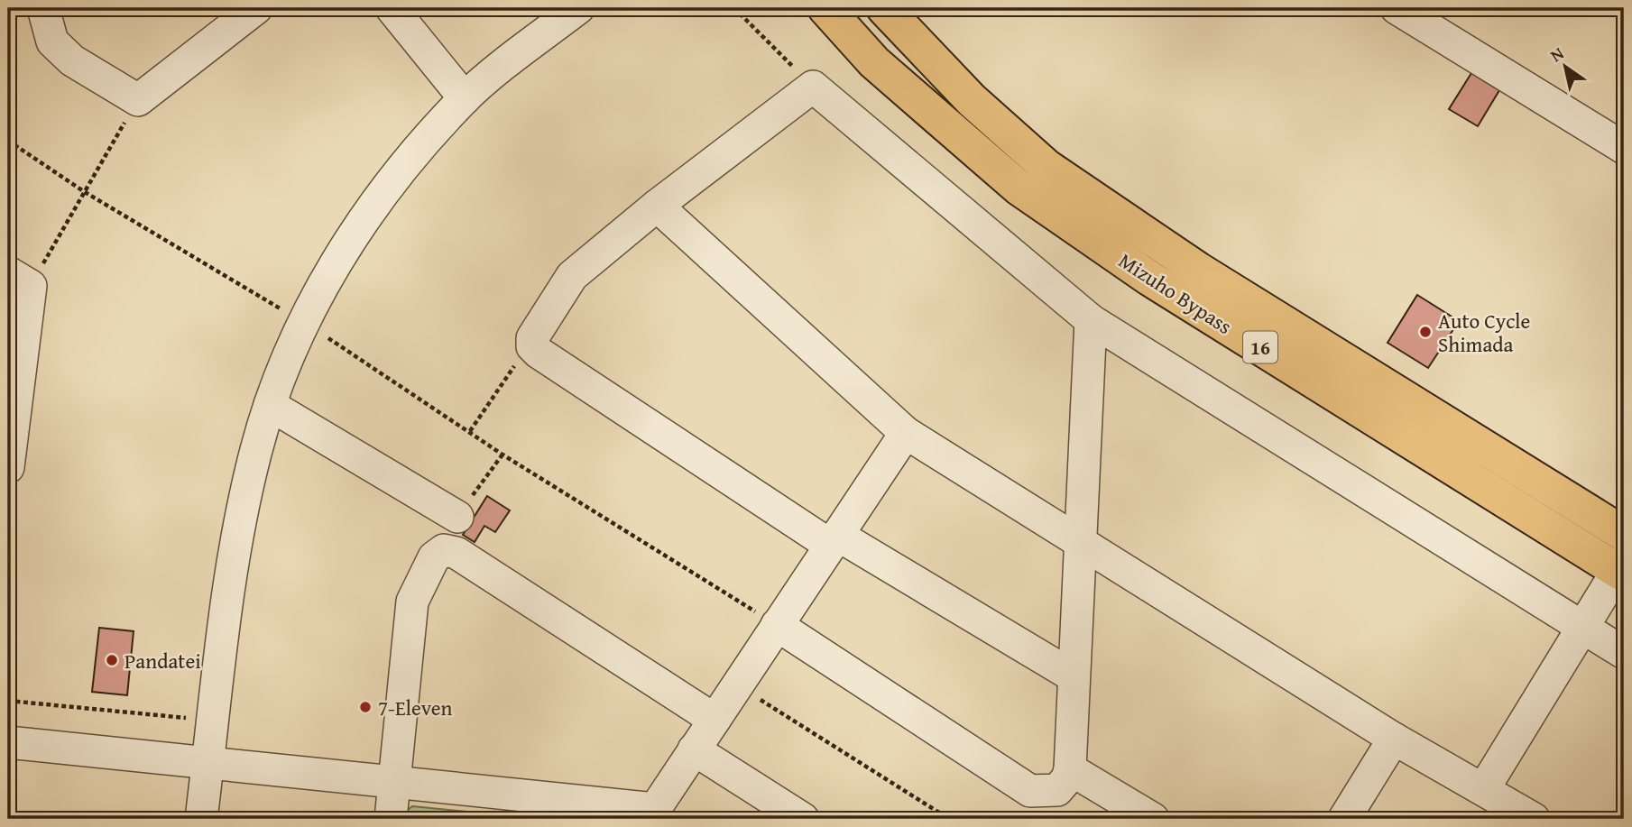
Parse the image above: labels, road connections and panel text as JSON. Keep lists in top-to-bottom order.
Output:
{
  "streets": {
    "highway": ["Mizuho Bypass", "16"]
  },
  "places": ["Auto Cycle Shimada", "Pandatei", "7-Eleven"],
  "north": "top left"
}
